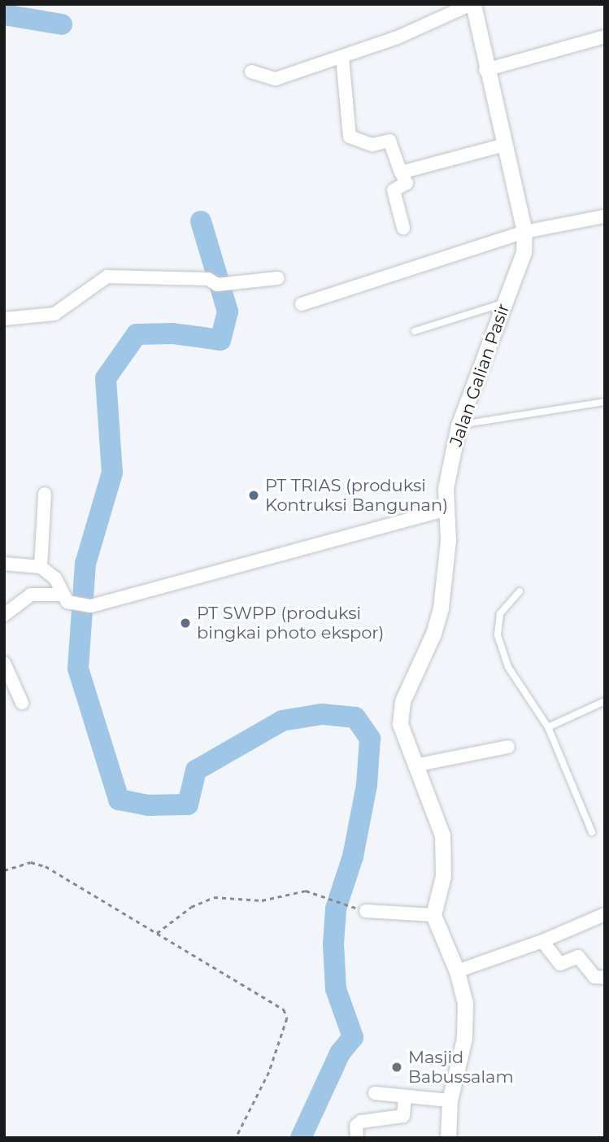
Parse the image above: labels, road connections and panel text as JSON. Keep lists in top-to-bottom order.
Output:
{
  "streets": {
    "street": ["Jalan Galian Pasir"]
  },
  "places": ["PT TRIAS (produksi Kontruksi Bangunan)", "PT SWPP (produksi bingkai photo ekspor)", "Masjid Babussalam"]
}
